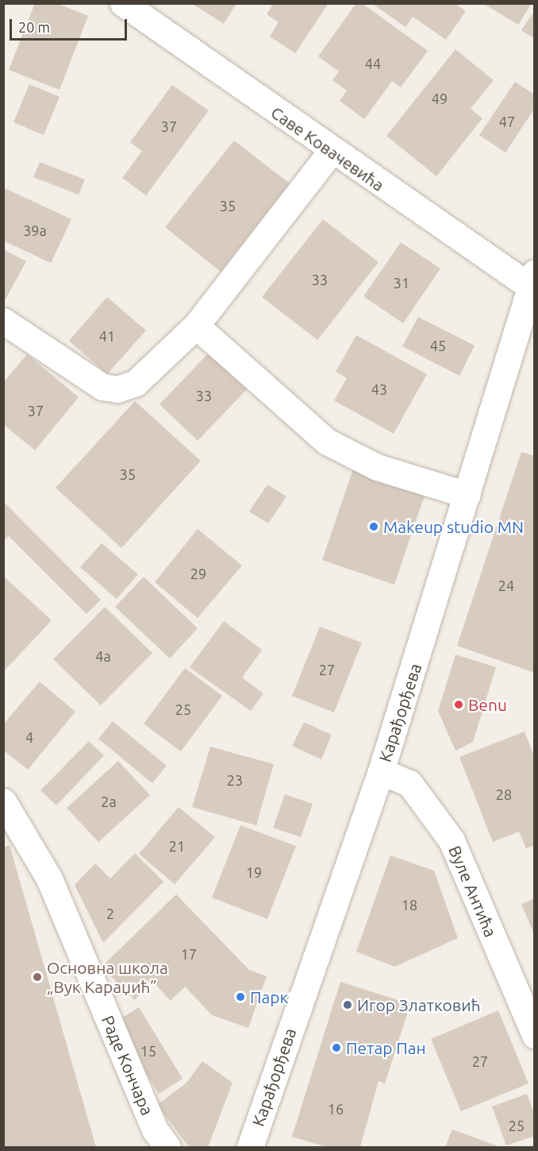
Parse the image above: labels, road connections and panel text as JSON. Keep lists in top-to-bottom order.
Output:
{
  "streets": {
    "street": [
      "Саве Ковачевића",
      "Карађорђева",
      "Вуле Антића",
      "Раде Кончара"
    ]
  },
  "crossings": [
    ["Саве Ковачевића", "Карађорђева"],
    ["Карађорђева", "Вуле Антића"]
  ],
  "places": [
    "Makeup studio MN",
    "Benu",
    "Основна школа „Вук Караџић”",
    "Парк",
    "Игор Златковић",
    "Петар Пан"
  ],
  "house_numbers": [
    "44",
    "49",
    "47",
    "37",
    "35",
    "39a",
    "33",
    "31",
    "41",
    "45",
    "43",
    "33",
    "37",
    "35",
    "29",
    "24",
    "4a",
    "27",
    "25",
    "4",
    "23",
    "28",
    "2a",
    "21",
    "19",
    "18",
    "2",
    "17",
    "15",
    "27",
    "16",
    "25"
  ],
  "scale_bar": "20 m"
}
